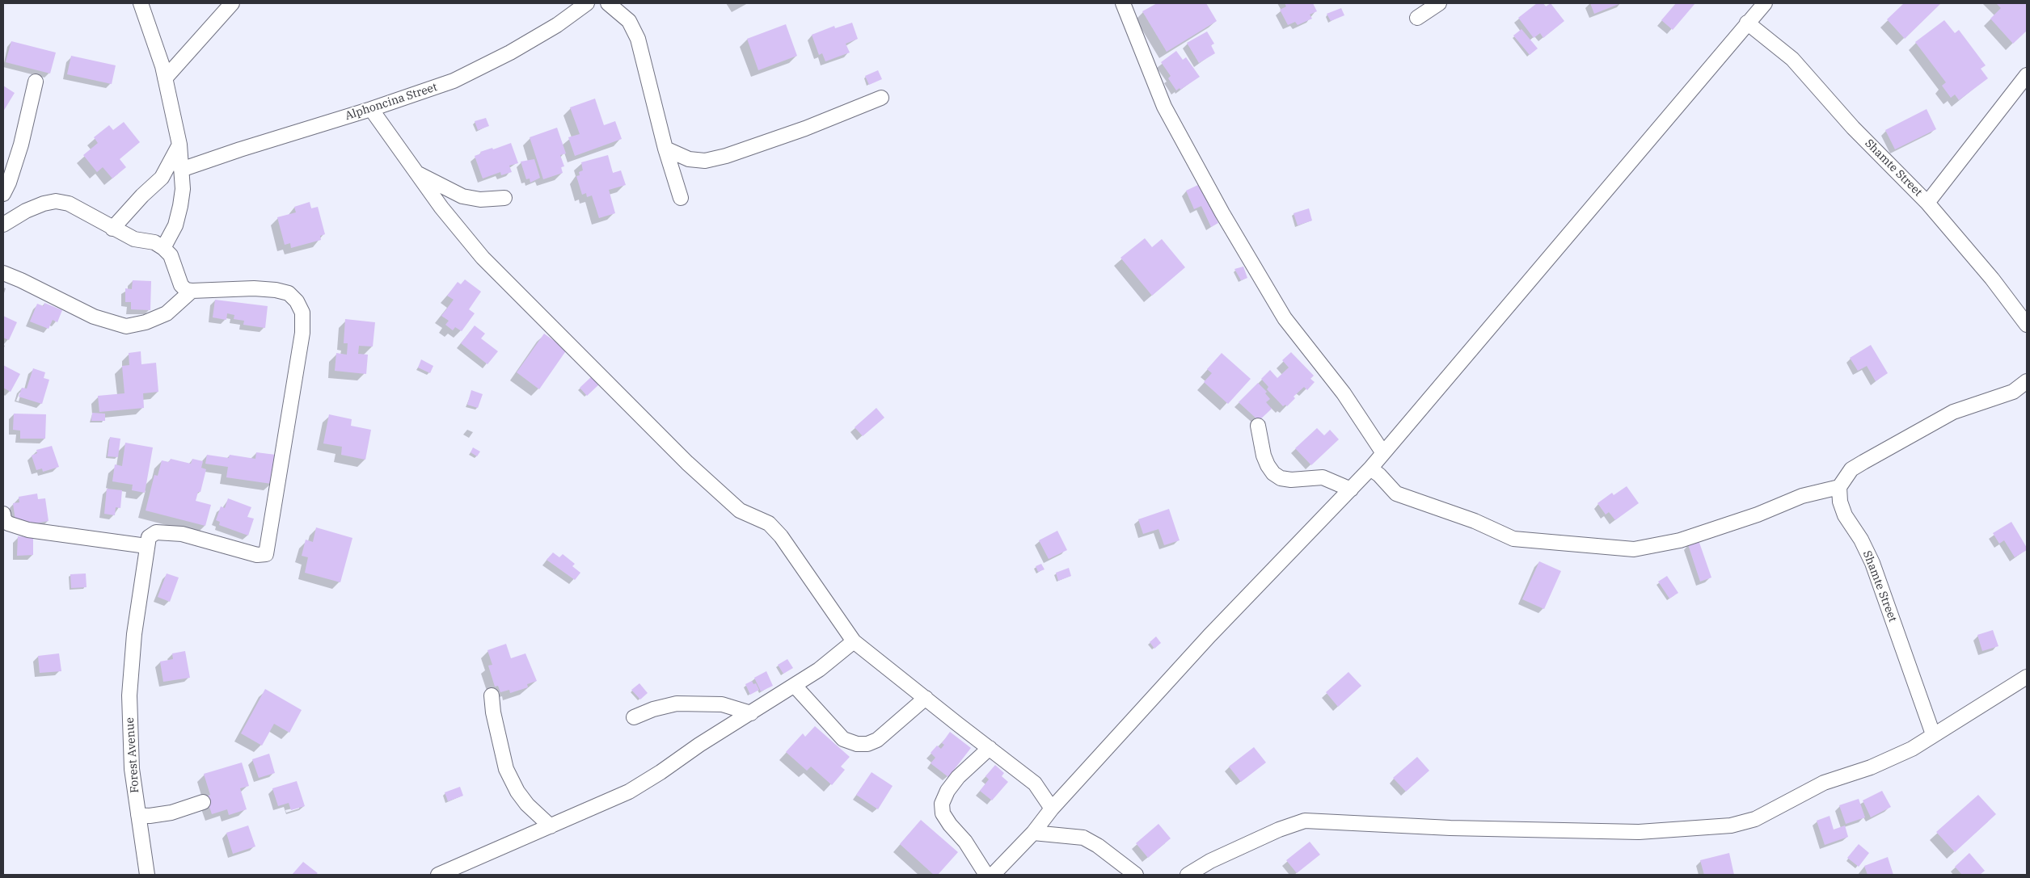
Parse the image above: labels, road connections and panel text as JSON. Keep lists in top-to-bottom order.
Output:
{
  "streets": {
    "street": ["Alphoncina Street", "Shamte Street", "Forest Avenue"]
  }
}
